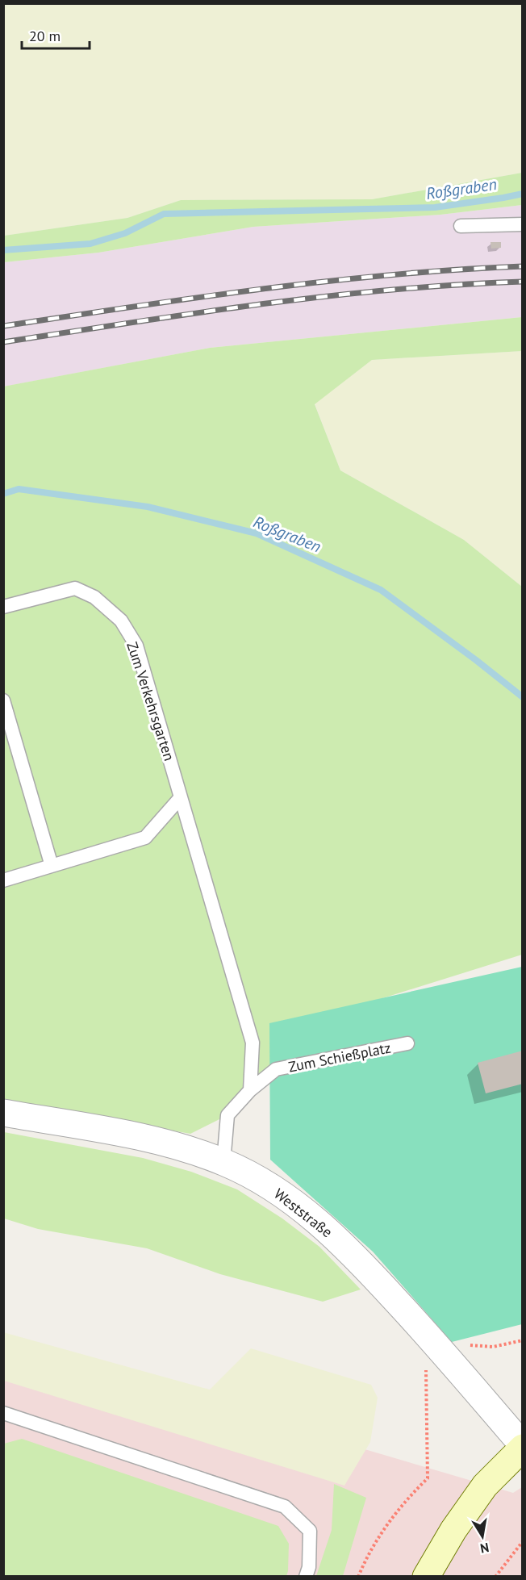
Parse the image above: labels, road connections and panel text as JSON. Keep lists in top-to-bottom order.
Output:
{
  "streets": {
    "street": ["Weststraße"],
    "lane": ["Zum Verkehrsgarten", "Zum Schießplatz"]
  },
  "crossings": [
    ["Zum Verkehrsgarten", "Zum Schießplatz"],
    ["Zum Schießplatz", "Weststraße"]
  ],
  "water": ["Roßgraben"],
  "scale_bar": "20 m",
  "north": "bottom"
}
